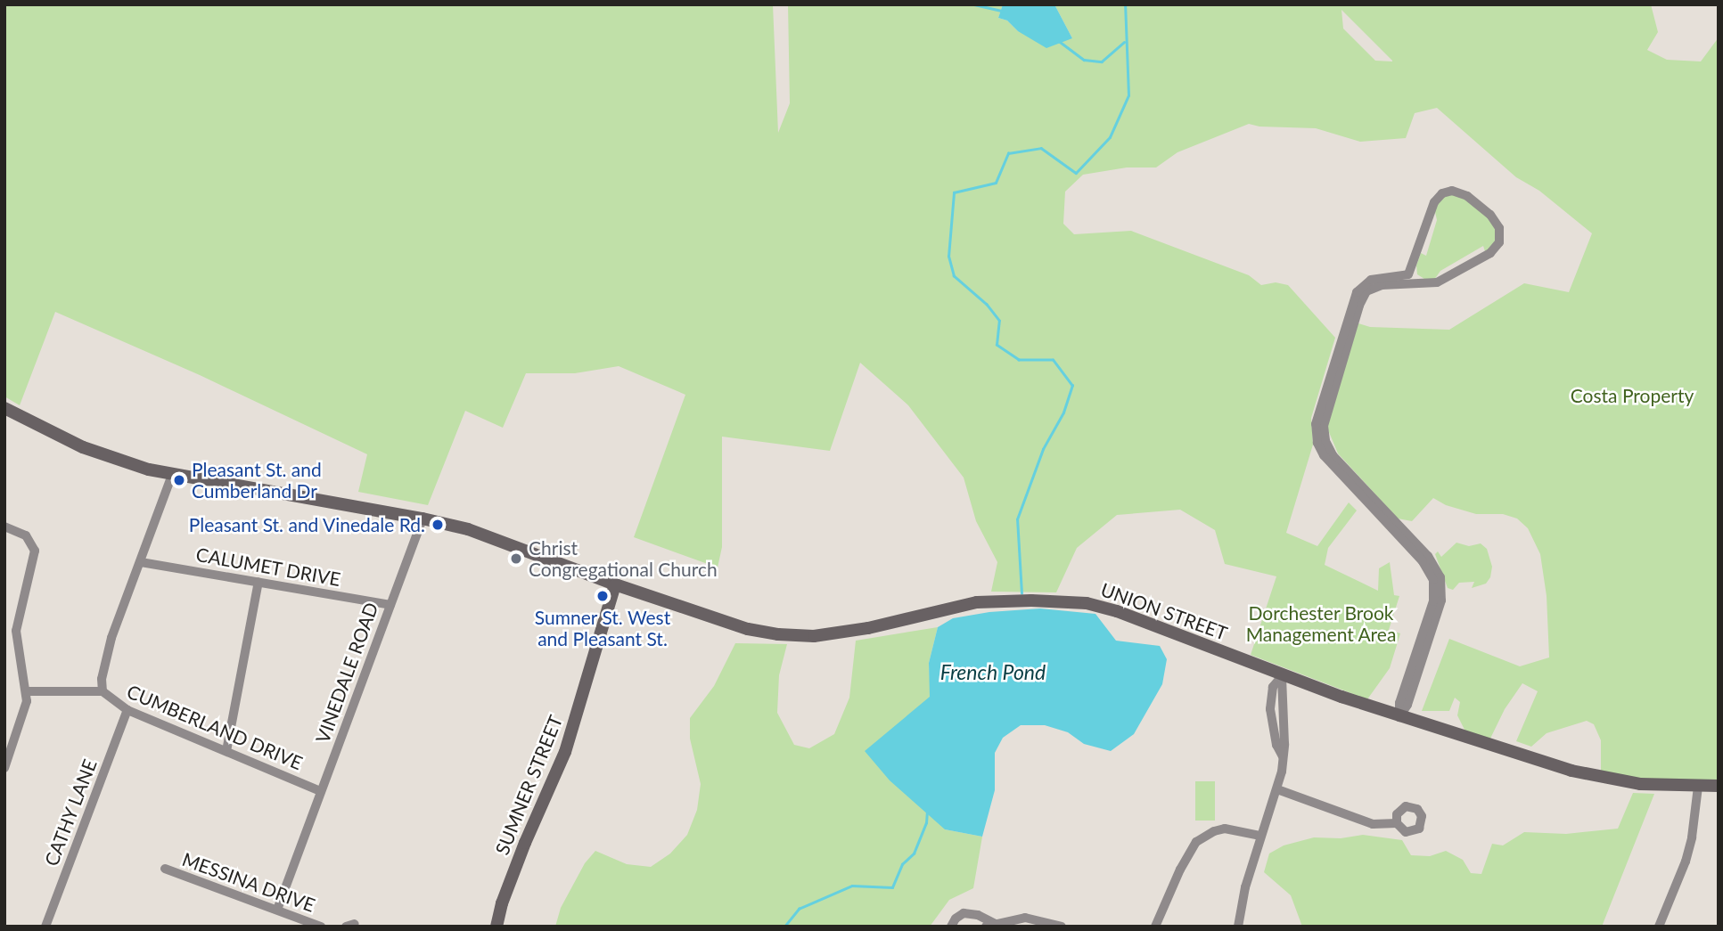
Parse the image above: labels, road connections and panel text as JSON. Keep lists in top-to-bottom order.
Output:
{
  "streets": {
    "main road": ["UNION STREET", "SUMNER STREET"],
    "street": [
      "CALUMET DRIVE",
      "VINEDALE ROAD",
      "CUMBERLAND DRIVE",
      "CATHY LANE",
      "MESSINA DRIVE"
    ]
  },
  "crossings": [
    ["CALUMET DRIVE", "VINEDALE ROAD"],
    ["CALUMET DRIVE", "CUMBERLAND DRIVE"],
    ["UNION STREET", "VINEDALE ROAD"],
    ["UNION STREET", "CUMBERLAND DRIVE"],
    ["UNION STREET", "SUMNER STREET"],
    ["VINEDALE ROAD", "CUMBERLAND DRIVE"],
    ["VINEDALE ROAD", "MESSINA DRIVE"],
    ["CUMBERLAND DRIVE", "CATHY LANE"]
  ],
  "water": ["French Pond"],
  "parks": ["Costa Property", "Dorchester Brook Management Area"],
  "places": [
    "Pleasant St. and Cumberland Dr",
    "Pleasant St. and Vinedale Rd.",
    "Christ Congregational Church",
    "Sumner St. West and Pleasant St."
  ]
}
